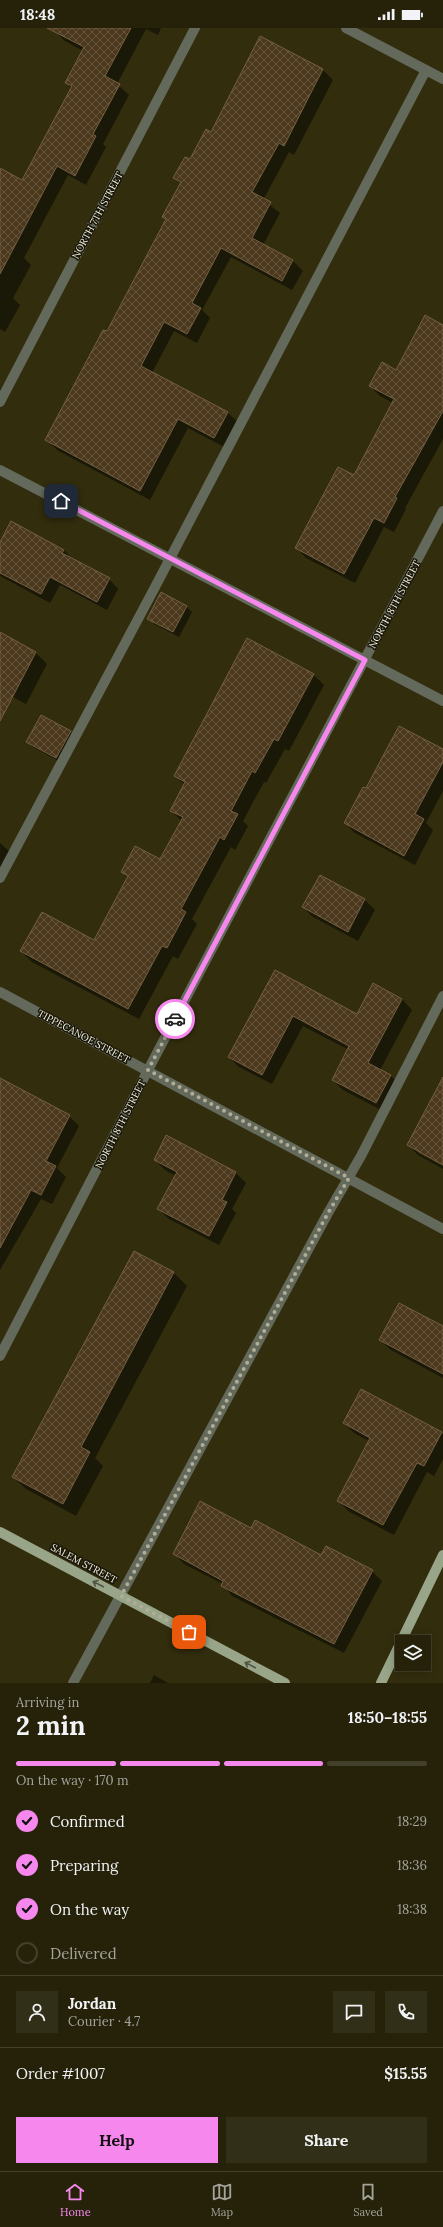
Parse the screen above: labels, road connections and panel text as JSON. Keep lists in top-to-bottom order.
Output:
{
  "streets": {
    "main road": ["SALEM STREET"],
    "street": ["NORTH 7TH STREET", "NORTH 8TH STREET", "TIPPECANOE STREET"]
  },
  "crossings": [
    ["NORTH 8TH STREET", "TIPPECANOE STREET"]
  ],
  "one_way": ["SALEM STREET"],
  "page": {
    "status": "18:48",
    "heading": ["2 min", "Arriving in", "18:50–18:55"],
    "panel": [
      "Jordan",
      "Courier · 4.7",
      "Order #1007",
      "$15.55"
    ],
    "bar": "On the way · 170 m",
    "list": [
      ["Confirmed", "18:29"],
      ["Preparing", "18:36"],
      ["On the way", "18:38"],
      "Delivered"
    ],
    "buttons": ["Help", "Share"],
    "tabs": ["Home", "Map", "Saved"]
  }
}
